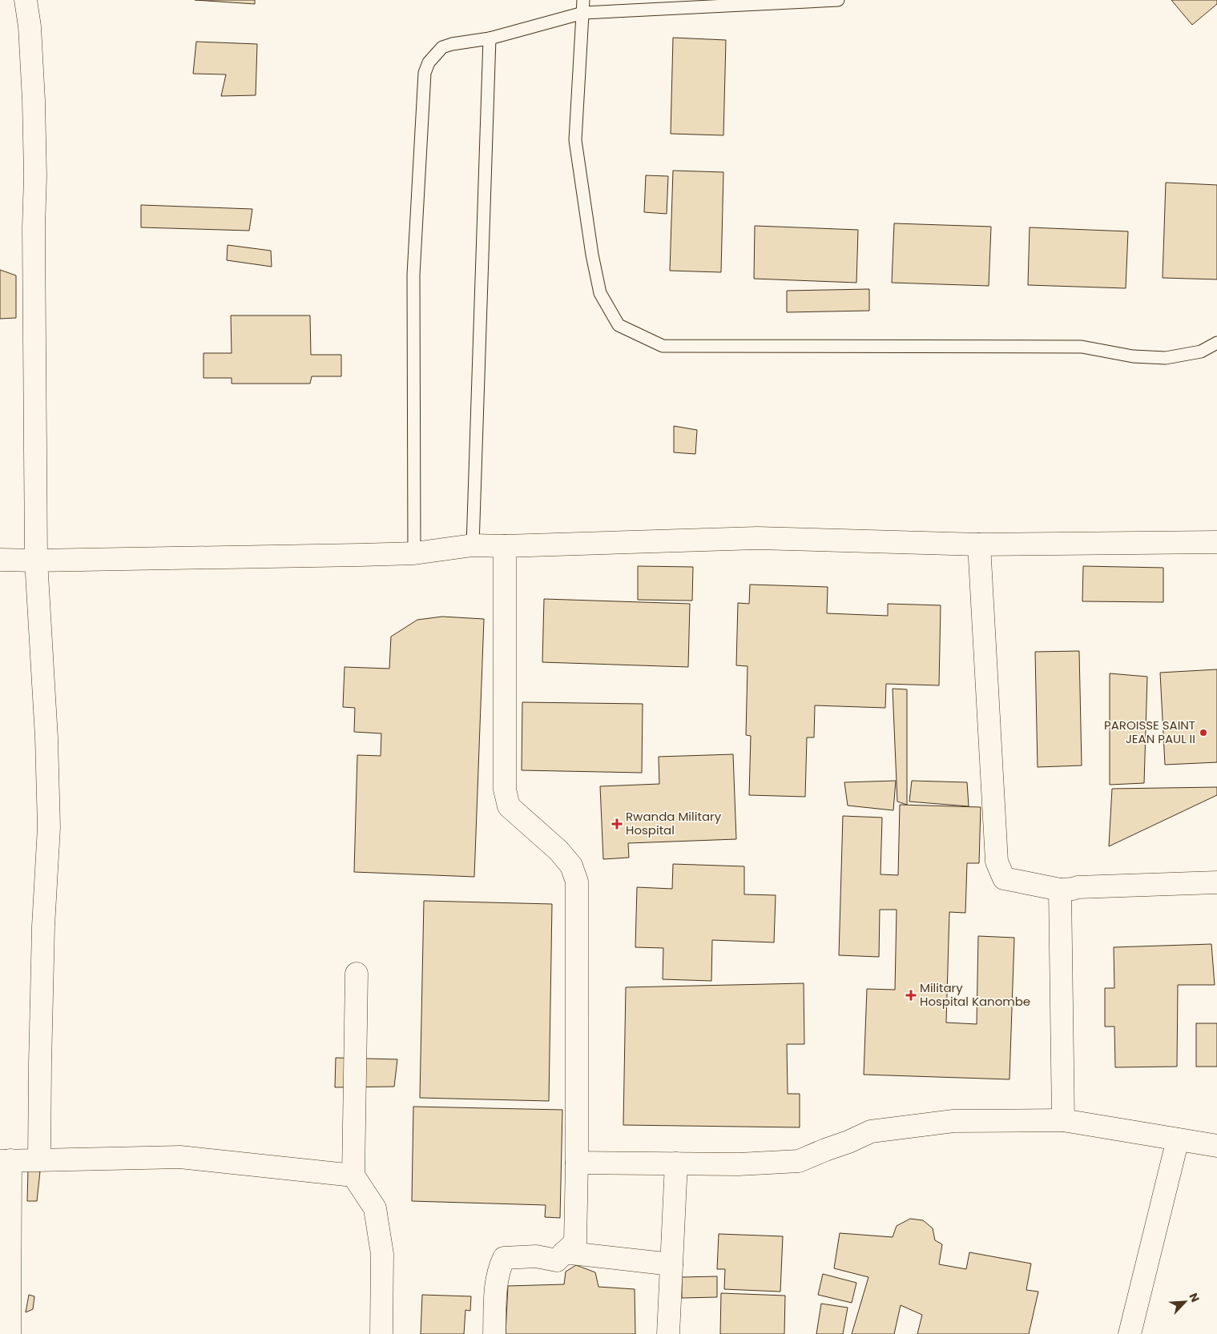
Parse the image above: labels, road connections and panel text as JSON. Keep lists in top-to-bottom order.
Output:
{
  "places": {
    "other": ["PAROISSE SAINT JEAN PAUL II"],
    "health": ["Rwanda Military Hospital", "Military Hospital Kanombe"]
  },
  "north": "top right"
}
